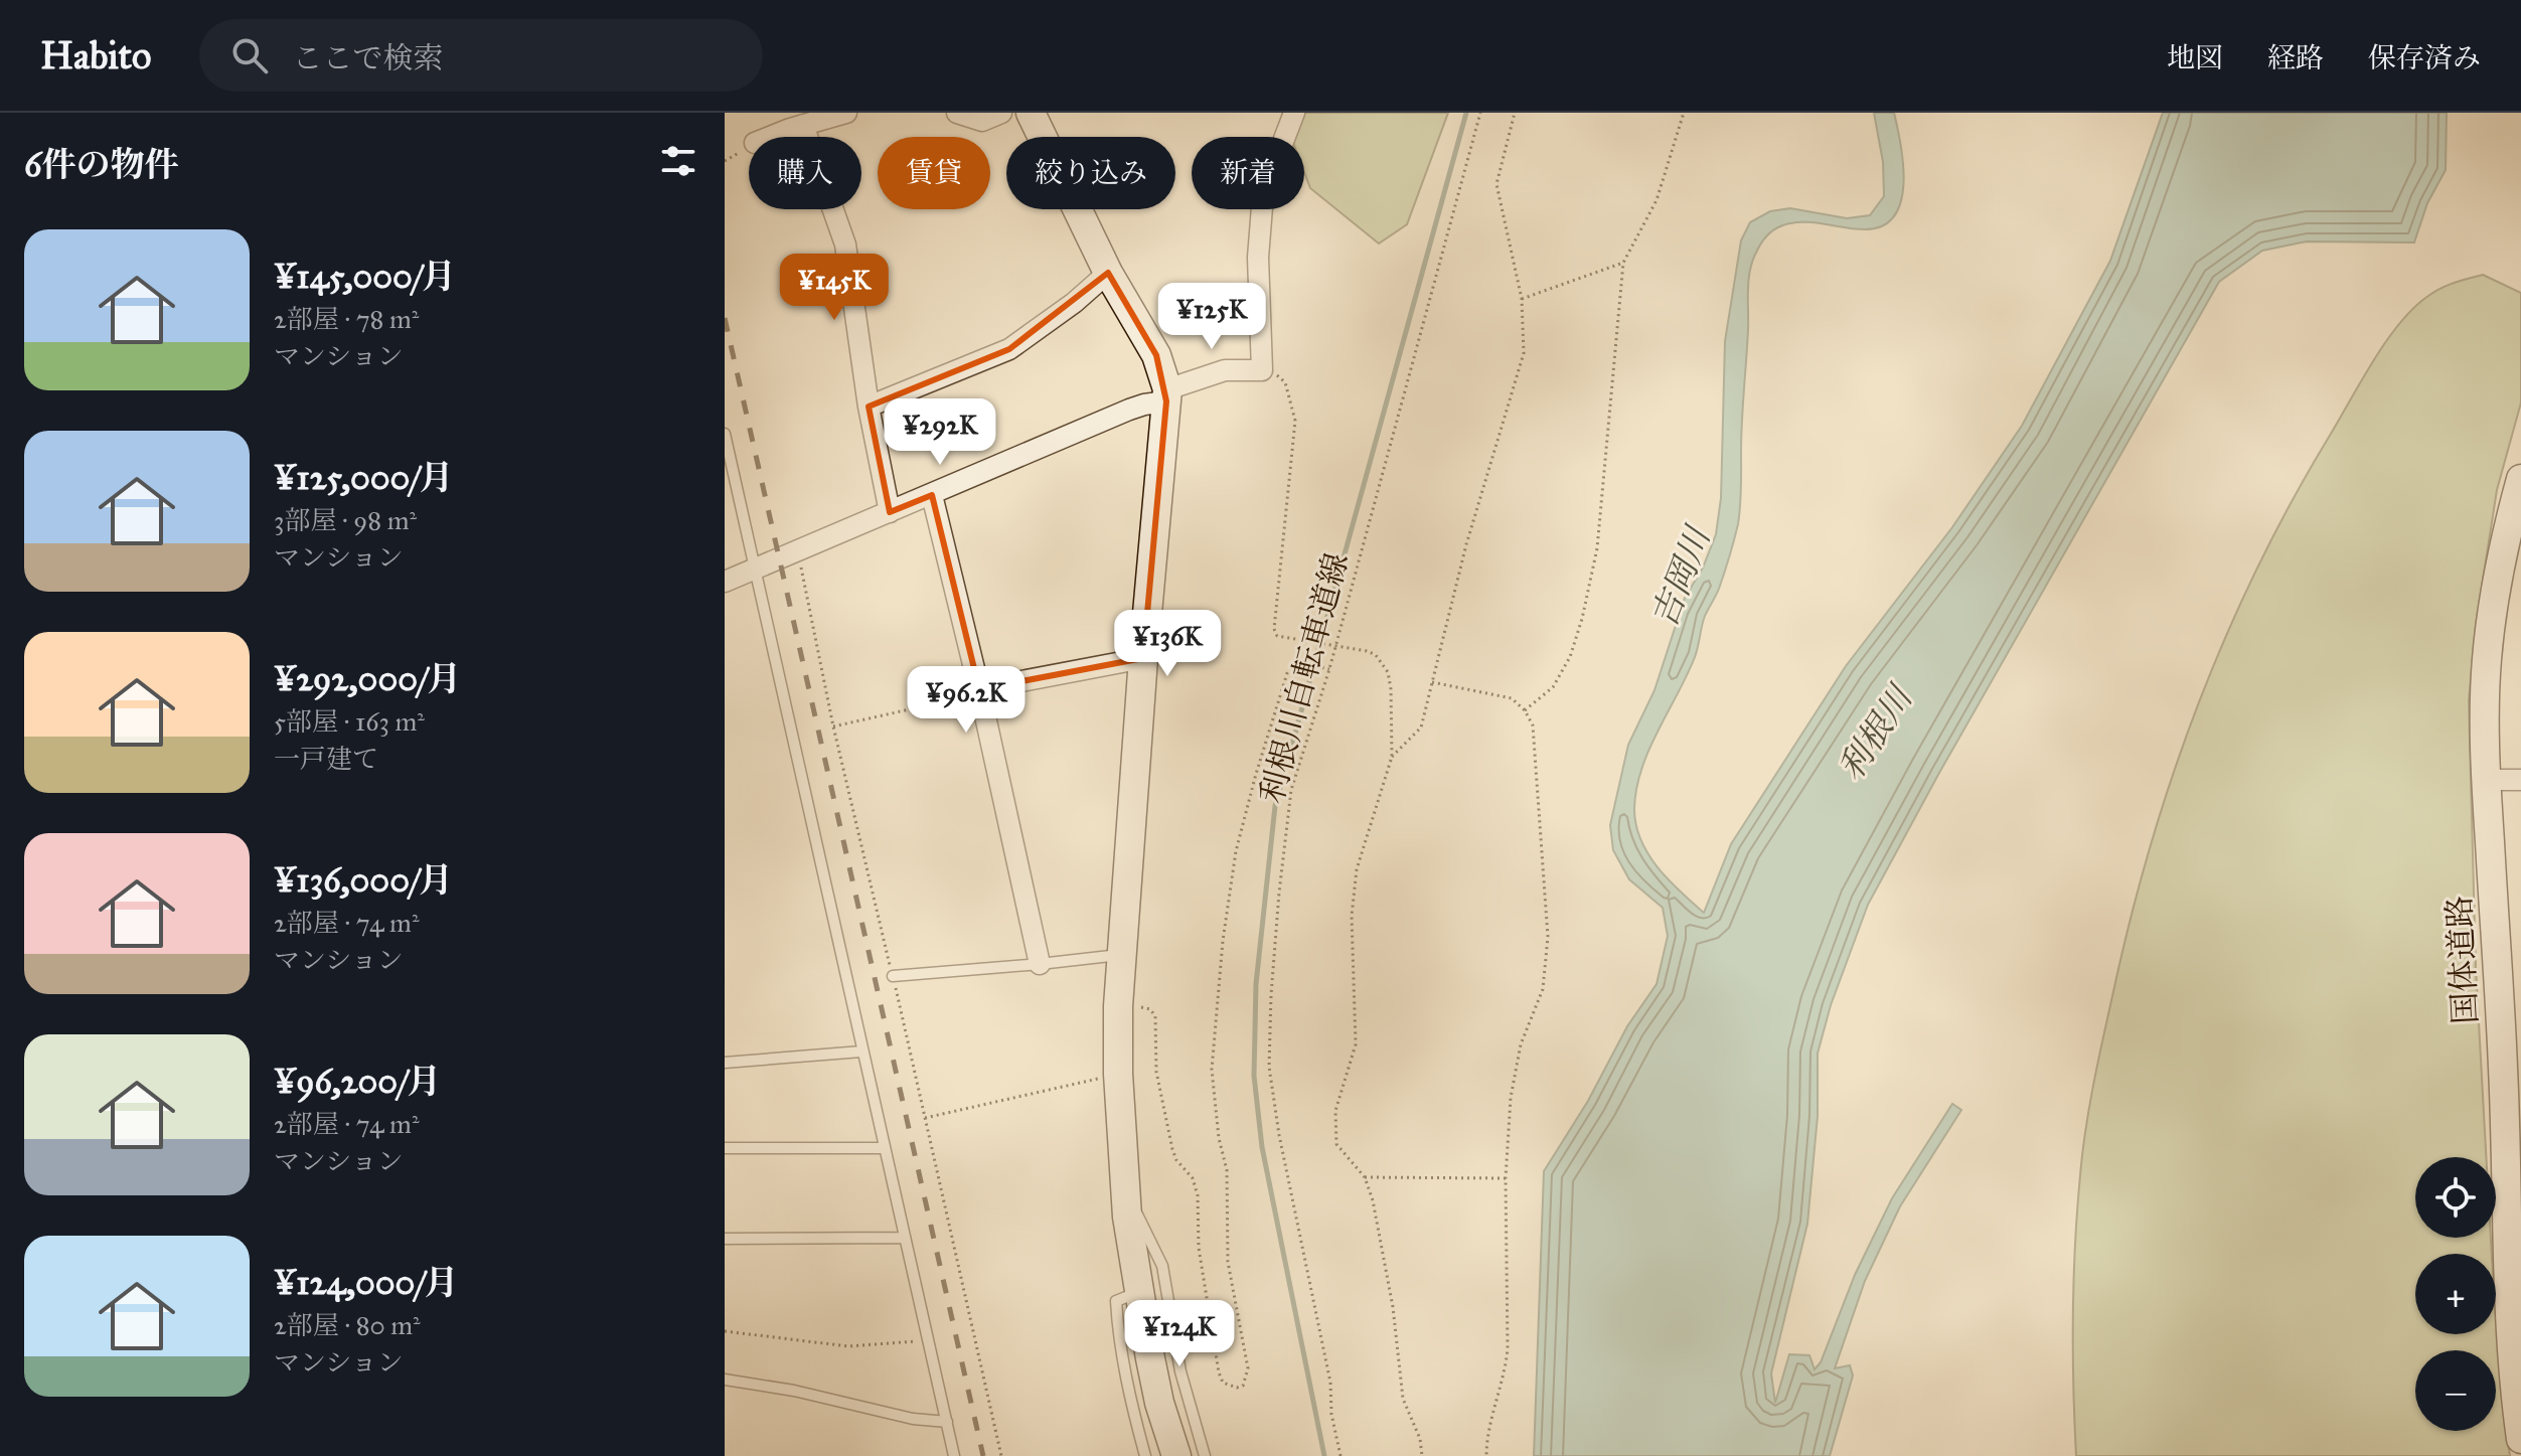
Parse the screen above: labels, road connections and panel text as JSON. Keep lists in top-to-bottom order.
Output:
{
  "streets": {
    "street": ["国体道路"],
    "path": ["利根川自転車道線"]
  },
  "water": ["吉岡川", "利根川"],
  "page": {
    "header": "Habito",
    "search": "ここで検索",
    "nav": ["地図", "経路", "保存済み"],
    "heading": "6件の物件",
    "chip": [
      "購入",
      "賃貸",
      "絞り込み",
      "新着"
    ],
    "list": [
      {
        "name": "¥145,000/月",
        "note": "2部屋 · 78 m² · マンション"
      },
      {
        "name": "¥125,000/月",
        "note": "3部屋 · 98 m² · マンション"
      },
      {
        "name": "¥292,000/月",
        "note": "5部屋 · 163 m² · 一戸建て"
      },
      {
        "name": "¥136,000/月",
        "note": "2部屋 · 74 m² · マンション"
      },
      {
        "name": "¥96,200/月",
        "note": "2部屋 · 74 m² · マンション"
      },
      {
        "name": "¥124,000/月",
        "note": "2部屋 · 80 m² · マンション"
      }
    ],
    "price": [
      "¥145K",
      "¥125K",
      "¥292K",
      "¥136K",
      "¥96.2K",
      "¥124K"
    ],
    "map_buttons": ["+", "−"]
  }
}
